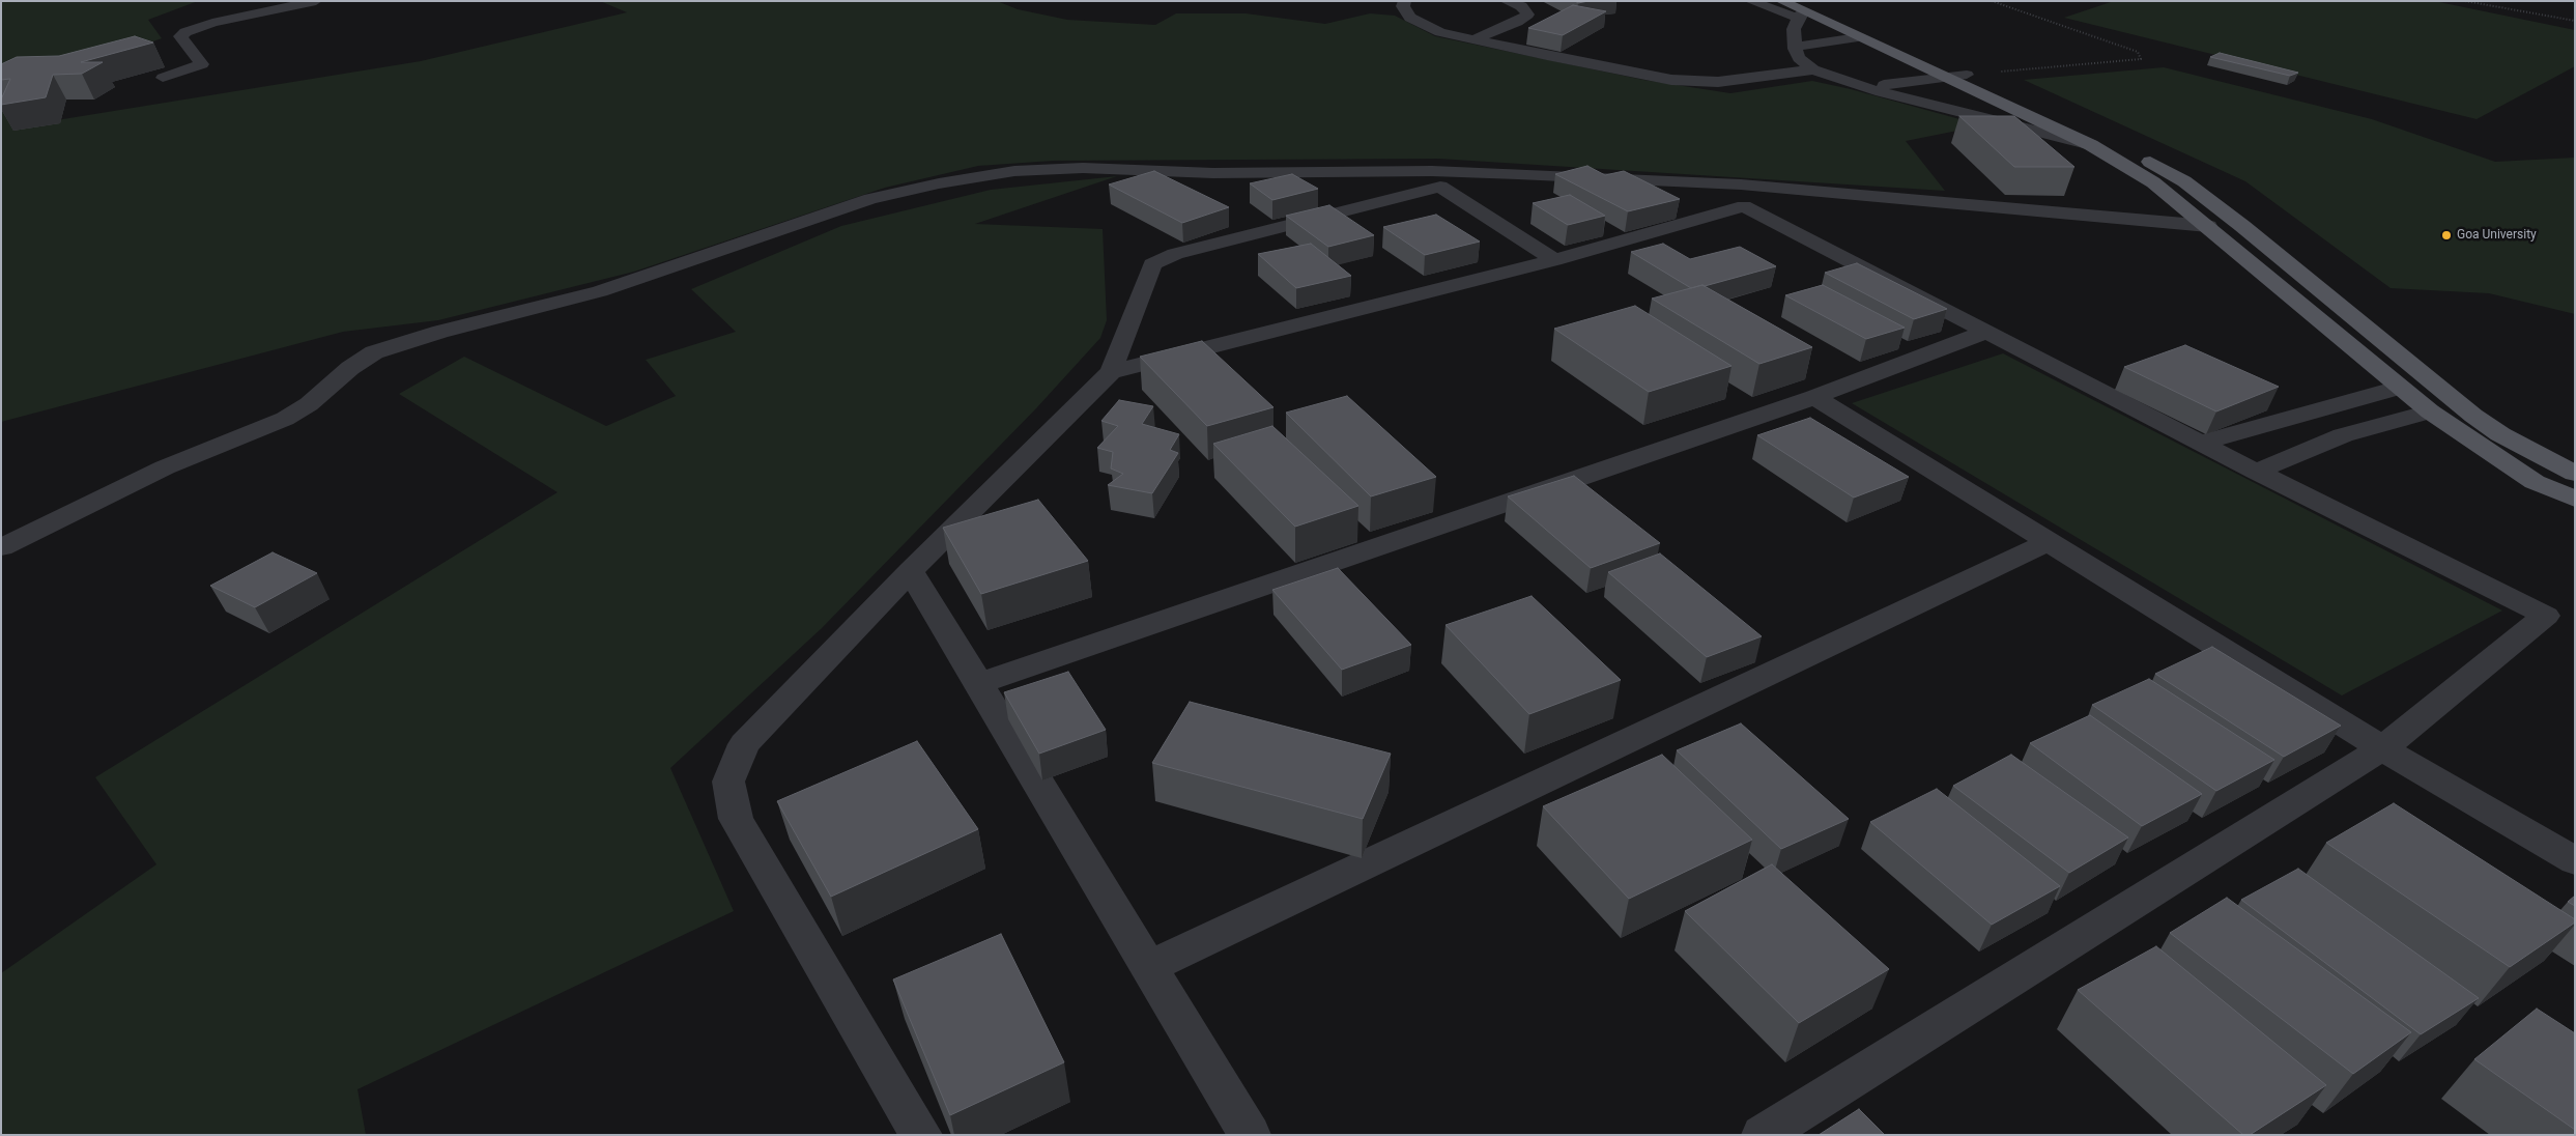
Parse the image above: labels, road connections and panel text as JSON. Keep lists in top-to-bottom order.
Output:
{
  "places": ["Goa University"]
}
